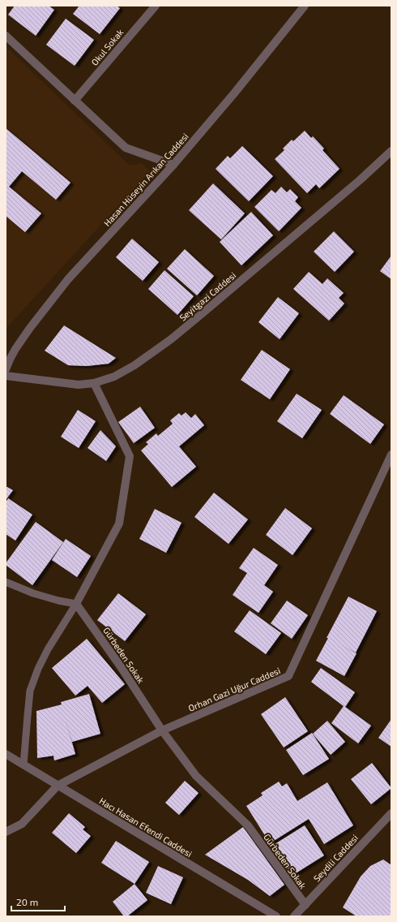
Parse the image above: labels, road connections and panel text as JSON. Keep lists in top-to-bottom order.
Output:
{
  "streets": {
    "street": [
      "Okul Sokak",
      "Hasan Hüseyin Arıkan Caddesi",
      "Seyitgazi Caddesi",
      "Gürbeden Sokak",
      "Orhan Gazi Uğur Caddesi",
      "Hacı Hasan Efendi Caddesi",
      "Seydili Caddesi"
    ]
  },
  "crossings": [
    ["Gürbeden Sokak", "Orhan Gazi Uğur Caddesi"],
    ["Gürbeden Sokak", "Seydili Caddesi"],
    ["Orhan Gazi Uğur Caddesi", "Hacı Hasan Efendi Caddesi"]
  ],
  "scale_bar": "20 m"
}
